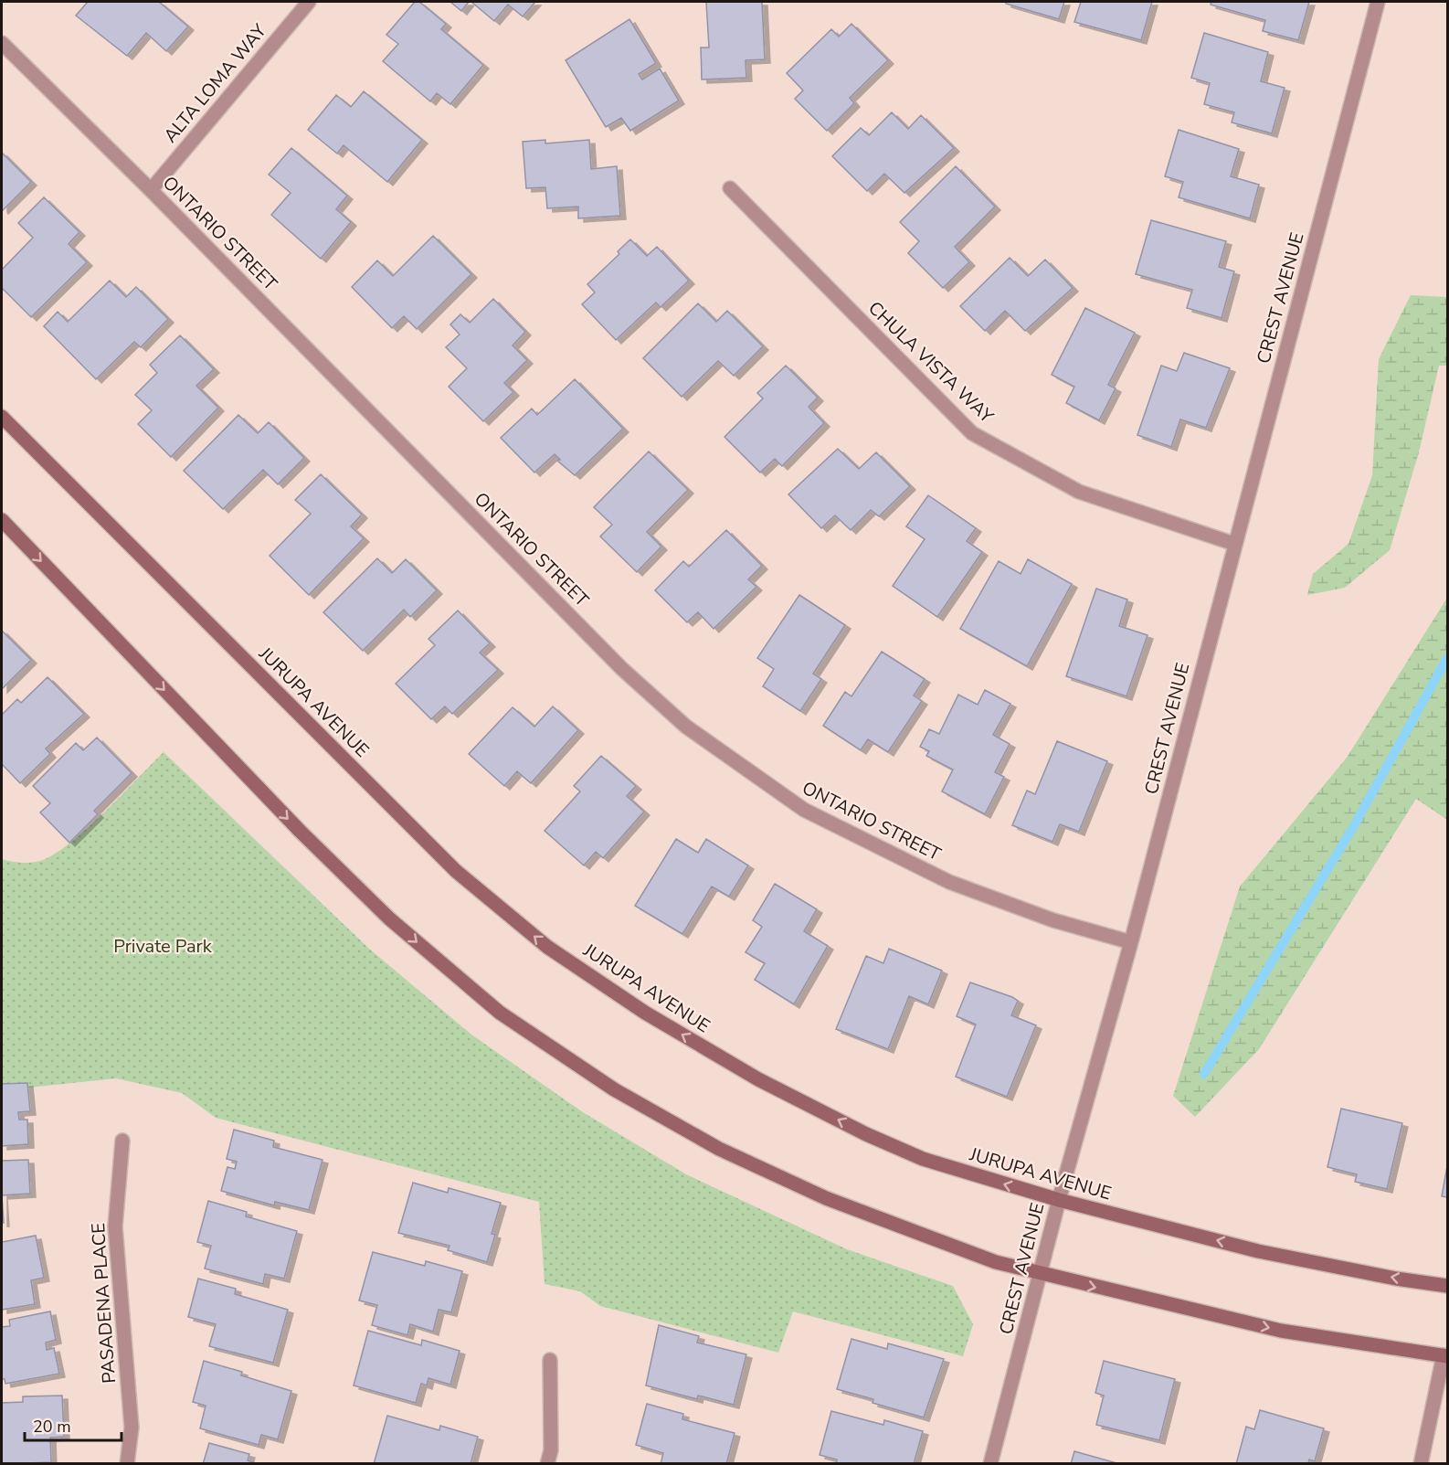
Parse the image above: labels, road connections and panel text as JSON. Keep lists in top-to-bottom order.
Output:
{
  "streets": {
    "main road": ["JURUPA AVENUE"],
    "street": [
      "ALTA LOMA WAY",
      "ONTARIO STREET",
      "CREST AVENUE",
      "CHULA VISTA WAY",
      "PASADENA PLACE"
    ]
  },
  "crossings": [
    ["ALTA LOMA WAY", "ONTARIO STREET"],
    ["ONTARIO STREET", "CREST AVENUE"],
    ["CREST AVENUE", "CHULA VISTA WAY"],
    ["CREST AVENUE", "JURUPA AVENUE"]
  ],
  "parks": ["Private Park"],
  "scale_bar": "20 m"
}
